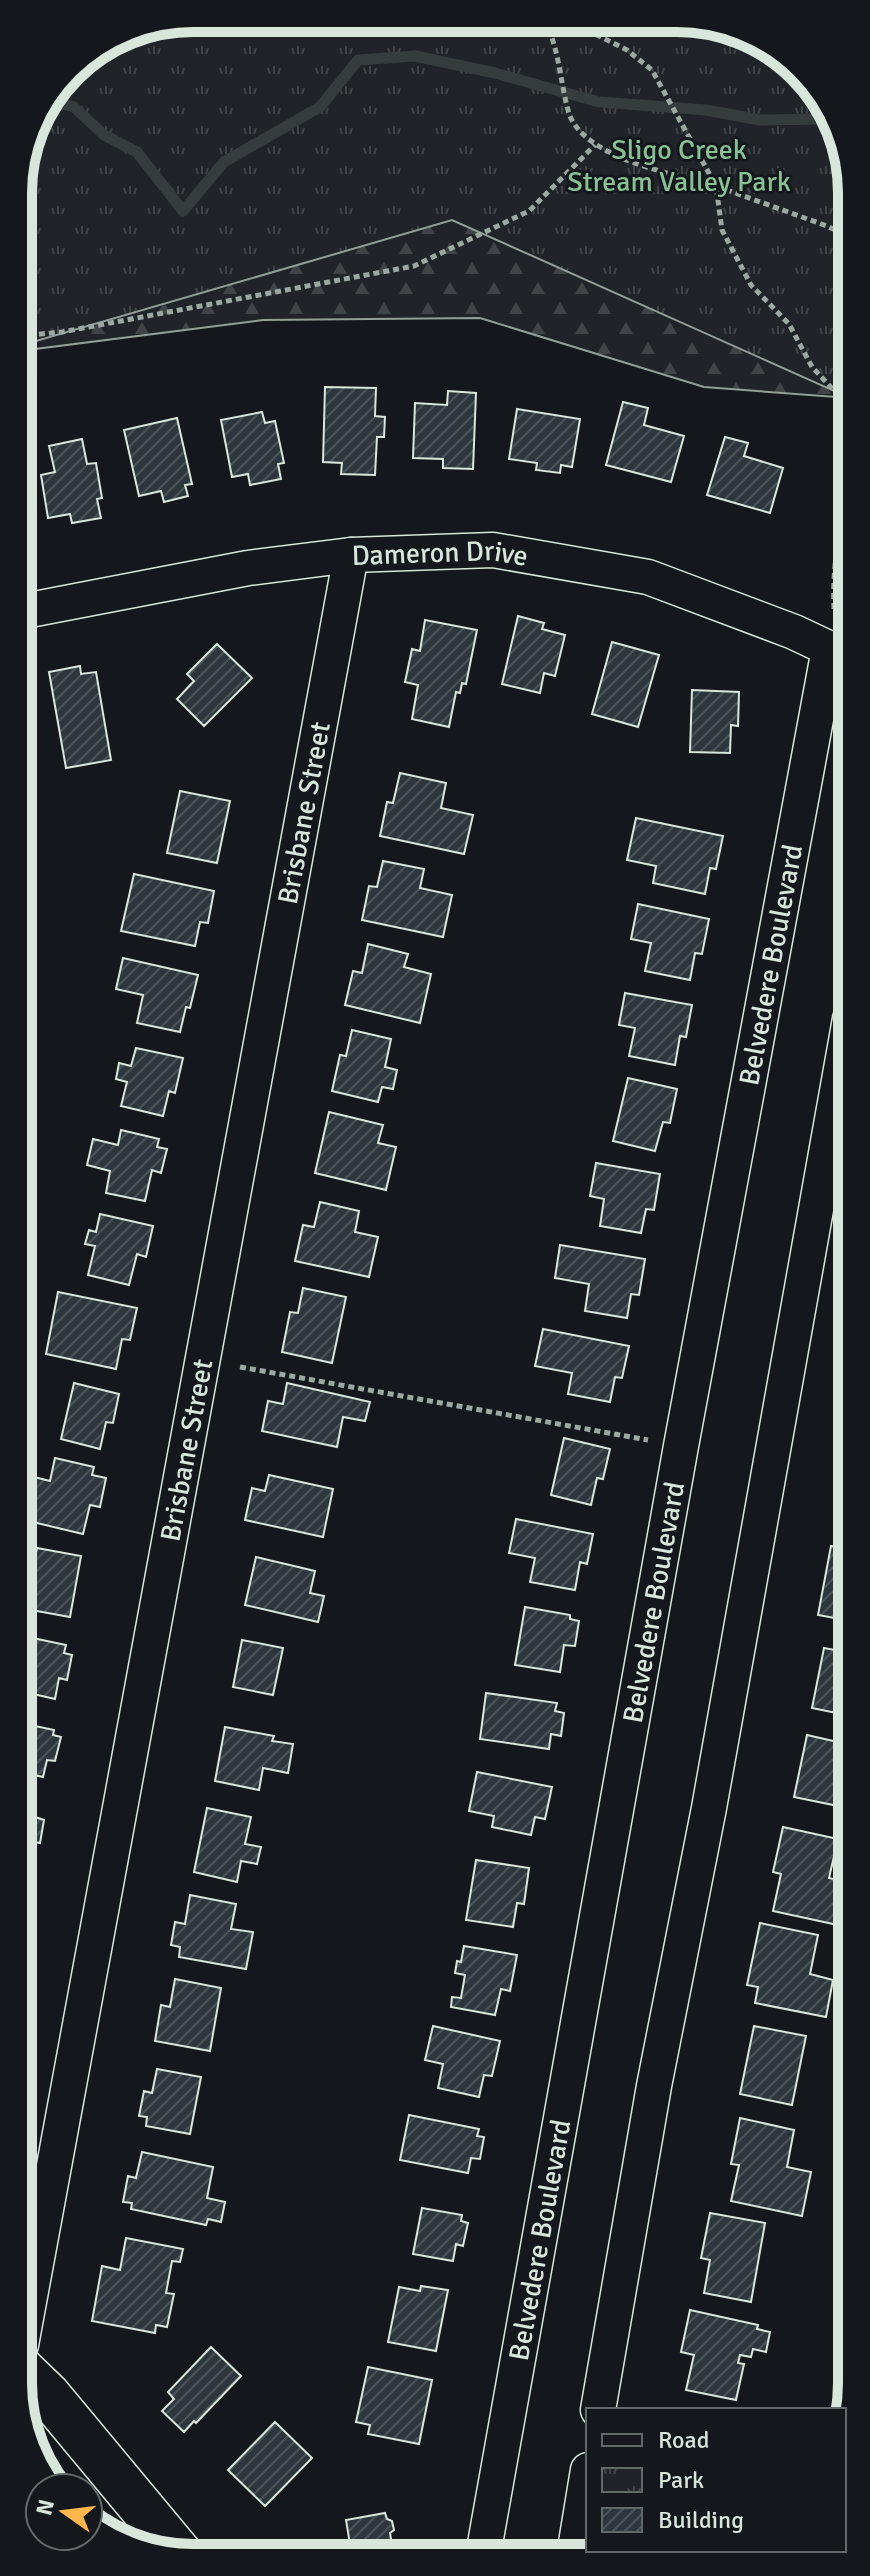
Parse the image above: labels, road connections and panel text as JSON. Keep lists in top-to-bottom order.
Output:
{
  "streets": {
    "street": ["Dameron Drive", "Brisbane Street", "Belvedere Boulevard"]
  },
  "crossings": [
    ["Dameron Drive", "Brisbane Street"]
  ],
  "parks": ["Sligo Creek Stream Valley Park"],
  "legend": ["Road", "Park", "Building"],
  "north": "left"
}
